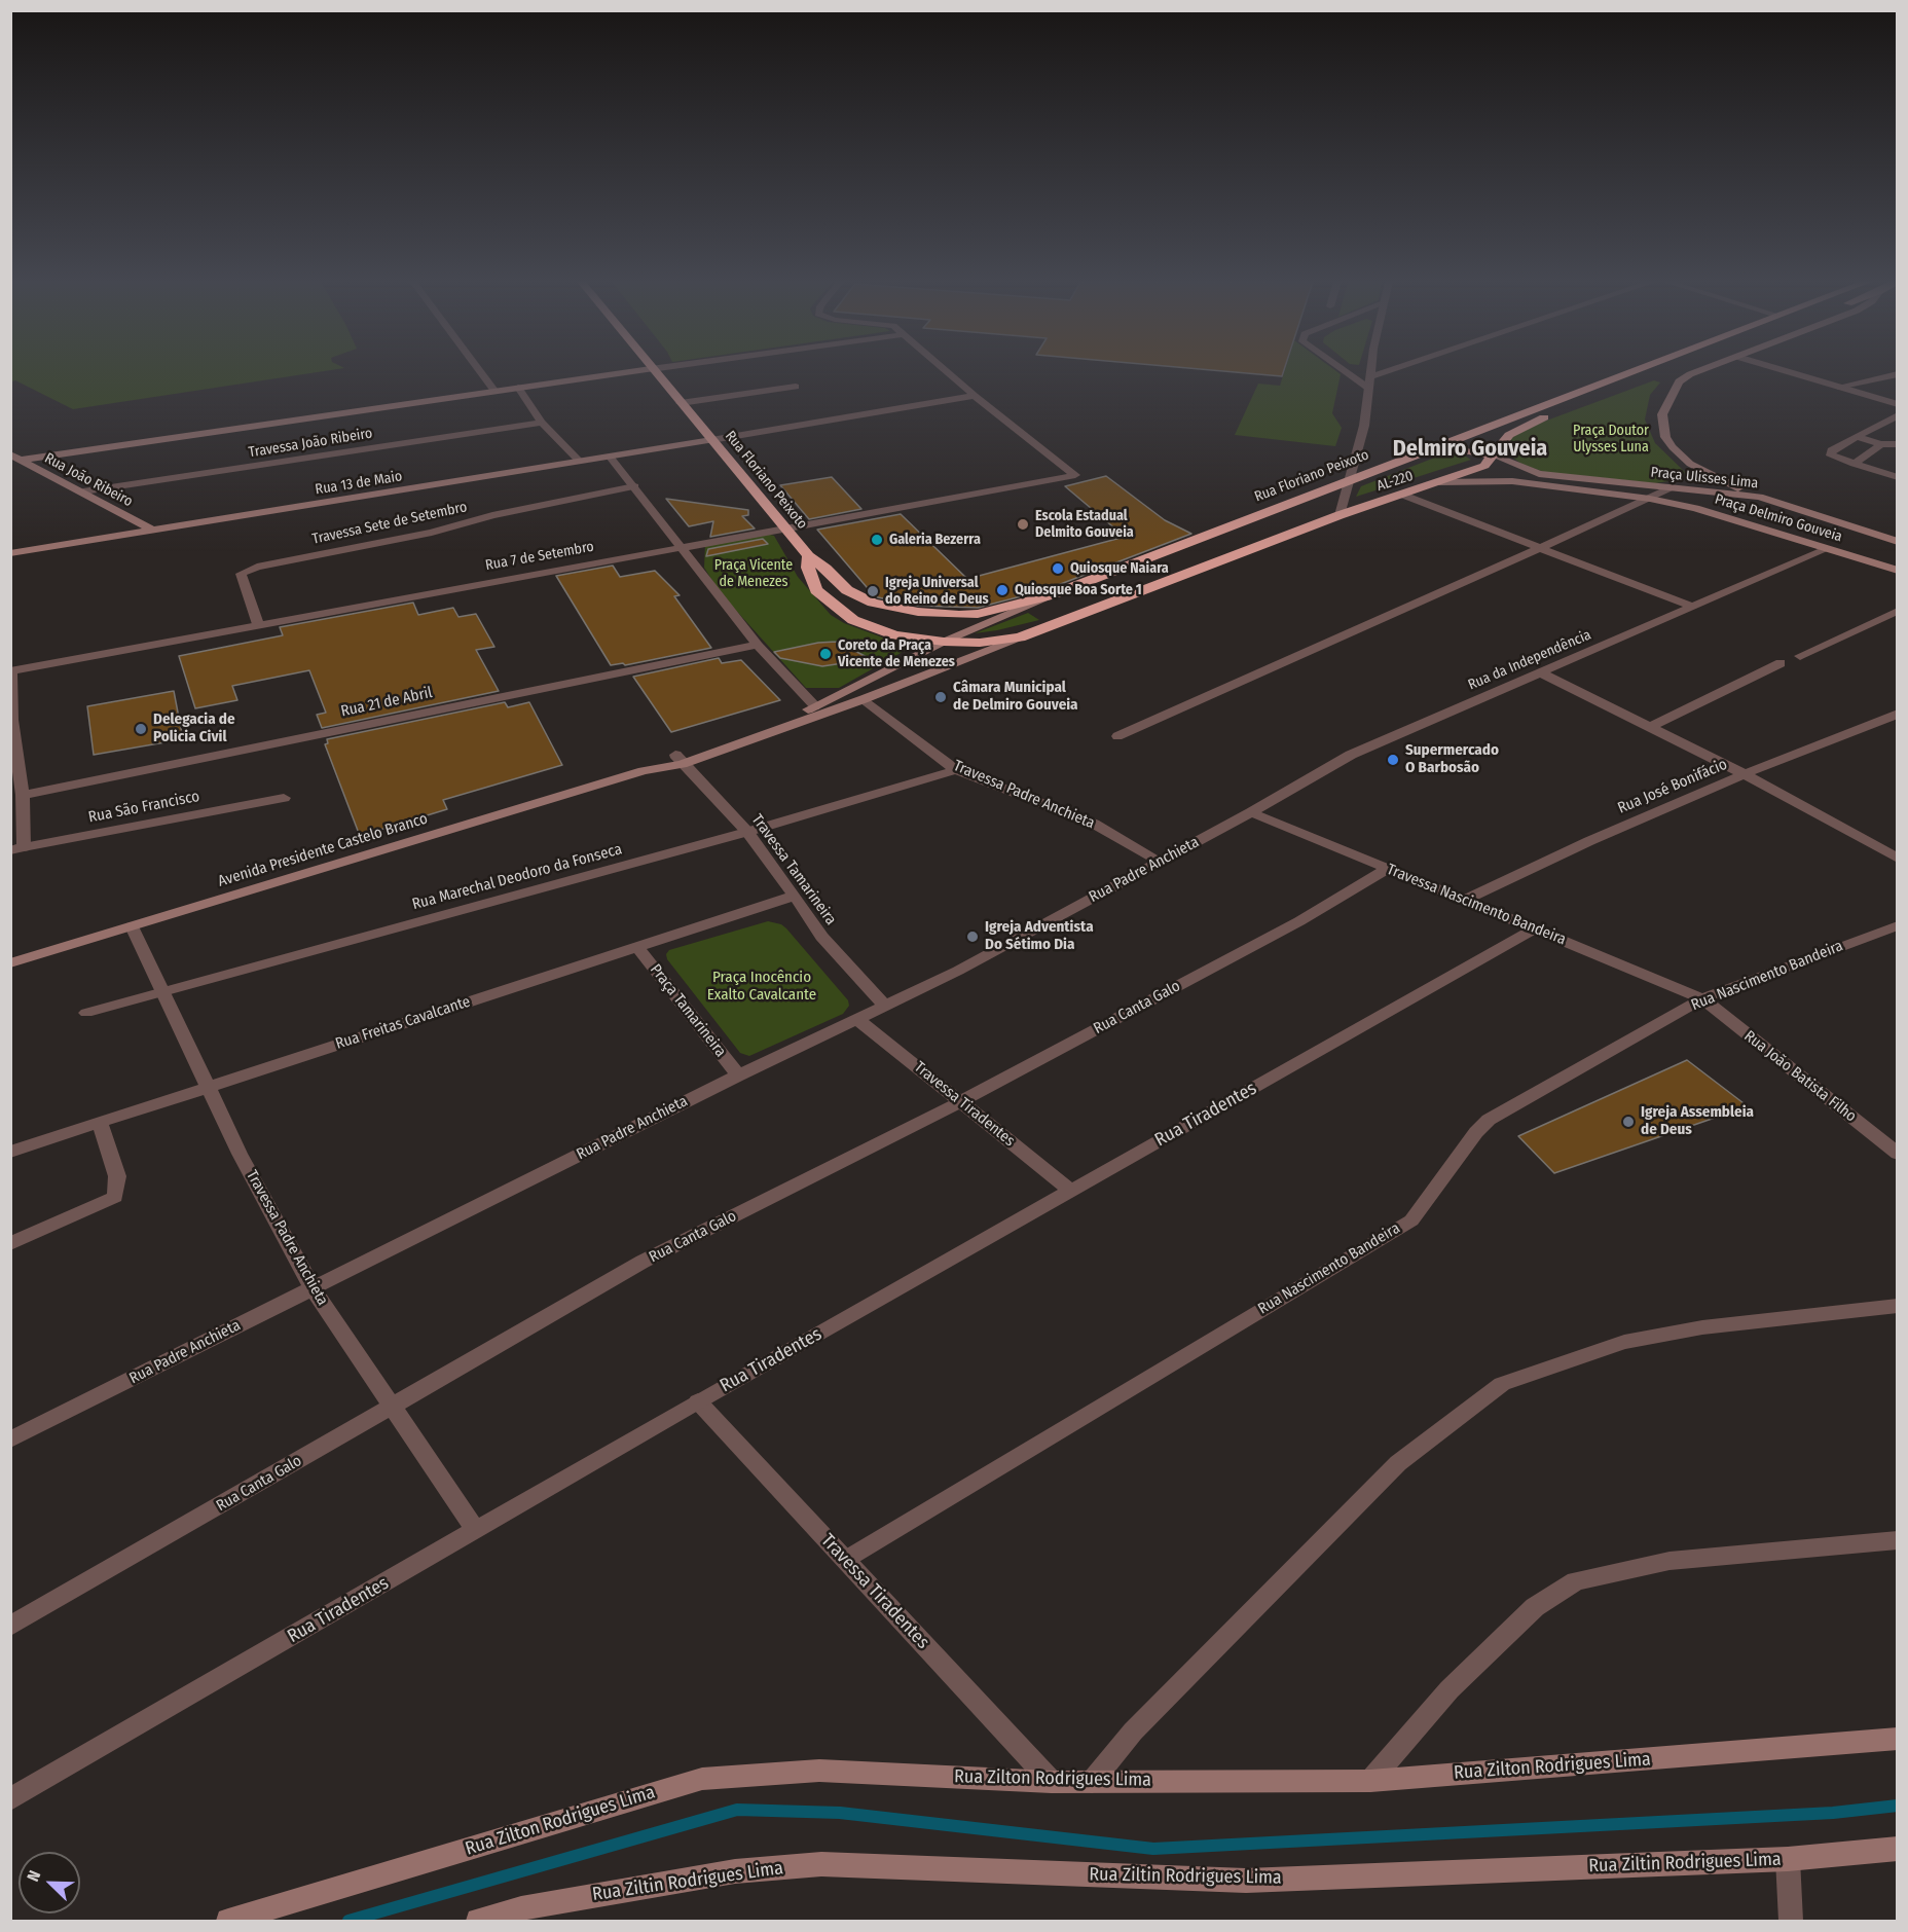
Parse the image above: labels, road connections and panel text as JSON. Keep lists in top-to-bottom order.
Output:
{
  "streets": {
    "highway": ["Rua Floriano Peixoto", "AL-220"],
    "street": [
      "Travessa João Ribeiro",
      "Praça Ulisses Lima",
      "Rua João Ribeiro",
      "Rua 13 de Maio",
      "Praça Delmiro Gouveia",
      "Travessa Sete de Setembro",
      "Rua 7 de Setembro",
      "Rua da Independência",
      "Rua 21 de Abril",
      "Rua José Bonifácio",
      "Travessa Padre Anchieta",
      "Rua São Francisco",
      "Avenida Presidente Castelo Branco",
      "Travessa Tamarineira",
      "Rua Padre Anchieta",
      "Rua Marechal Deodoro da Fonseca",
      "Travessa Nascimento Bandeira",
      "Rua Nascimento Bandeira",
      "Rua Canta Galo",
      "Praça Tamarineira",
      "Rua Freitas Cavalcante",
      "Rua João Batista Filho",
      "Travessa Tiradentes",
      "Rua Tiradentes",
      "Rua Zilton Rodrigues Lima",
      "Rua Ziltin Rodrigues Lima"
    ]
  },
  "crossings": [
    ["Travessa João Ribeiro", "Rua João Ribeiro"],
    ["Rua Floriano Peixoto", "AL-220"],
    ["Rua Floriano Peixoto", "Rua 13 de Maio"],
    ["Rua Floriano Peixoto", "Rua 7 de Setembro"],
    ["Rua Floriano Peixoto", "Avenida Presidente Castelo Branco"],
    ["Praça Ulisses Lima", "AL-220"],
    ["Praça Ulisses Lima", "Praça Delmiro Gouveia"],
    ["Rua João Ribeiro", "Rua 13 de Maio"],
    ["AL-220", "Avenida Presidente Castelo Branco"],
    ["Praça Delmiro Gouveia", "Rua da Independência"],
    ["Travessa Sete de Setembro", "Rua 7 de Setembro"],
    ["Rua da Independência", "Rua Padre Anchieta"],
    ["Rua da Independência", "Travessa Nascimento Bandeira"],
    ["Rua José Bonifácio", "Travessa Nascimento Bandeira"],
    ["Travessa Padre Anchieta", "Avenida Presidente Castelo Branco"],
    ["Travessa Padre Anchieta", "Rua Padre Anchieta"],
    ["Travessa Padre Anchieta", "Rua Marechal Deodoro da Fonseca"],
    ["Travessa Padre Anchieta", "Rua Canta Galo"],
    ["Travessa Padre Anchieta", "Rua Freitas Cavalcante"],
    ["Travessa Padre Anchieta", "Rua Tiradentes"],
    ["Avenida Presidente Castelo Branco", "Travessa Tamarineira"],
    ["Travessa Tamarineira", "Rua Padre Anchieta"],
    ["Travessa Tamarineira", "Rua Marechal Deodoro da Fonseca"],
    ["Travessa Tamarineira", "Rua Freitas Cavalcante"],
    ["Rua Padre Anchieta", "Travessa Nascimento Bandeira"],
    ["Rua Padre Anchieta", "Praça Tamarineira"],
    ["Rua Padre Anchieta", "Travessa Tiradentes"],
    ["Travessa Nascimento Bandeira", "Rua Nascimento Bandeira"],
    ["Travessa Nascimento Bandeira", "Rua Canta Galo"],
    ["Travessa Nascimento Bandeira", "Rua João Batista Filho"],
    ["Travessa Nascimento Bandeira", "Rua Tiradentes"],
    ["Rua Nascimento Bandeira", "Rua João Batista Filho"],
    ["Rua Nascimento Bandeira", "Travessa Tiradentes"],
    ["Rua Canta Galo", "Travessa Tiradentes"],
    ["Praça Tamarineira", "Rua Freitas Cavalcante"],
    ["Travessa Tiradentes", "Rua Tiradentes"],
    ["Travessa Tiradentes", "Rua Zilton Rodrigues Lima"]
  ],
  "districts": ["Delmiro Gouveia"],
  "parks": ["Praça Doutor Ulysses Luna", "Praça Vicente de Menezes", "Praça Inocêncio Exalto Cavalcante"],
  "places": [
    "Escola Estadual Delmito Gouveia",
    "Galeria Bezerra",
    "Quiosque Naiara",
    "Quiosque Boa Sorte 1",
    "Igreja Universal do Reino de Deus",
    "Coreto da Praça Vicente de Menezes",
    "Câmara Municipal de Delmiro Gouveia",
    "Delegacia de Policia Civil",
    "Supermercado O Barbosão",
    "Igreja Adventista Do Sétimo Dia",
    "Igreja Assembleia de Deus"
  ],
  "north": "top left"
}
